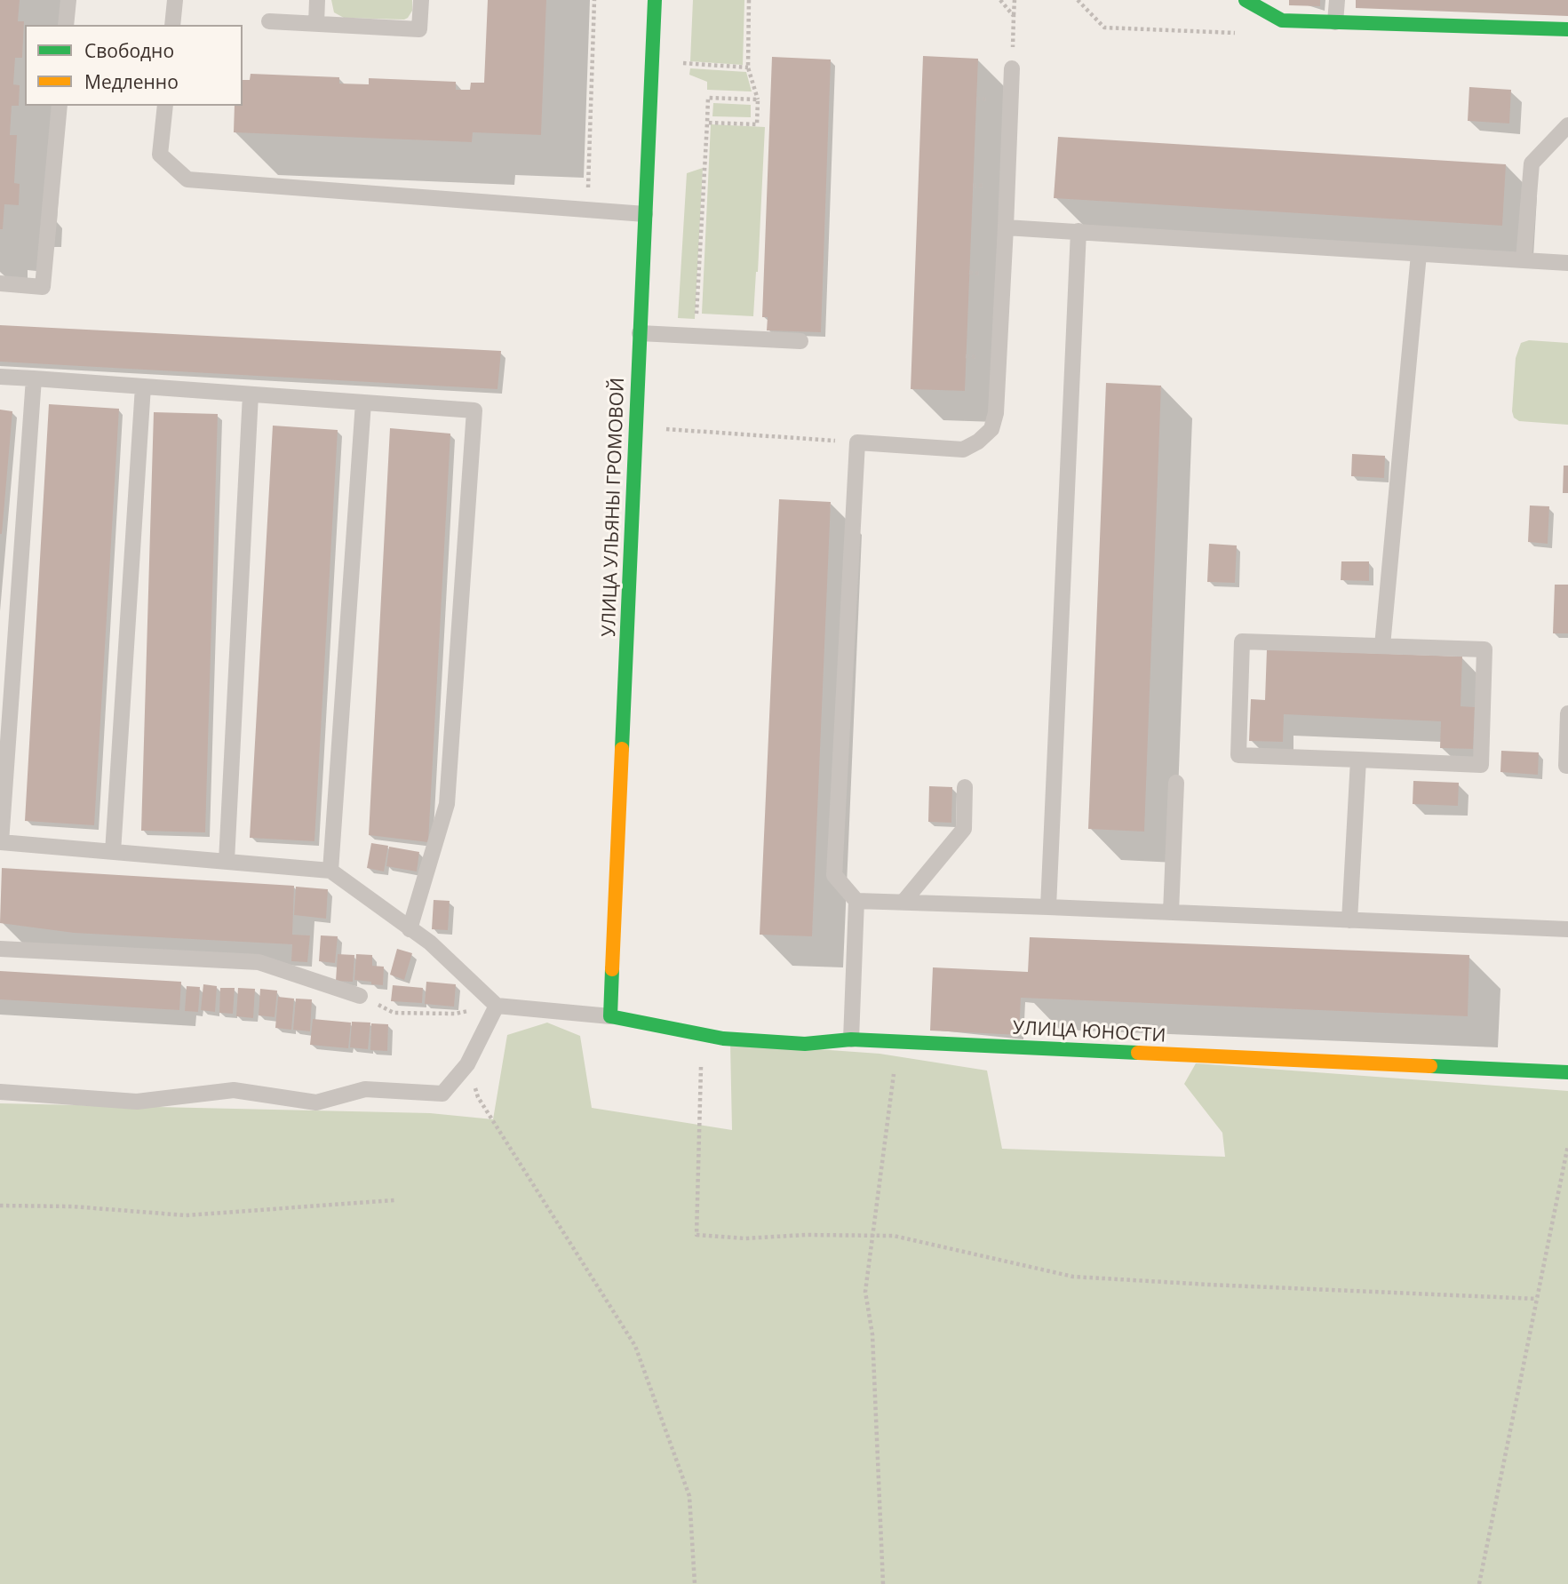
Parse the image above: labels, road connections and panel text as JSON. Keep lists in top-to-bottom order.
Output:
{
  "streets": {
    "street": ["УЛИЦА УЛЬЯНЫ ГРОМОВОЙ", "УЛИЦА ЮНОСТИ"]
  },
  "crossings": [
    ["УЛИЦА УЛЬЯНЫ ГРОМОВОЙ", "УЛИЦА ЮНОСТИ"]
  ],
  "legend": ["Свободно", "Медленно"]
}
